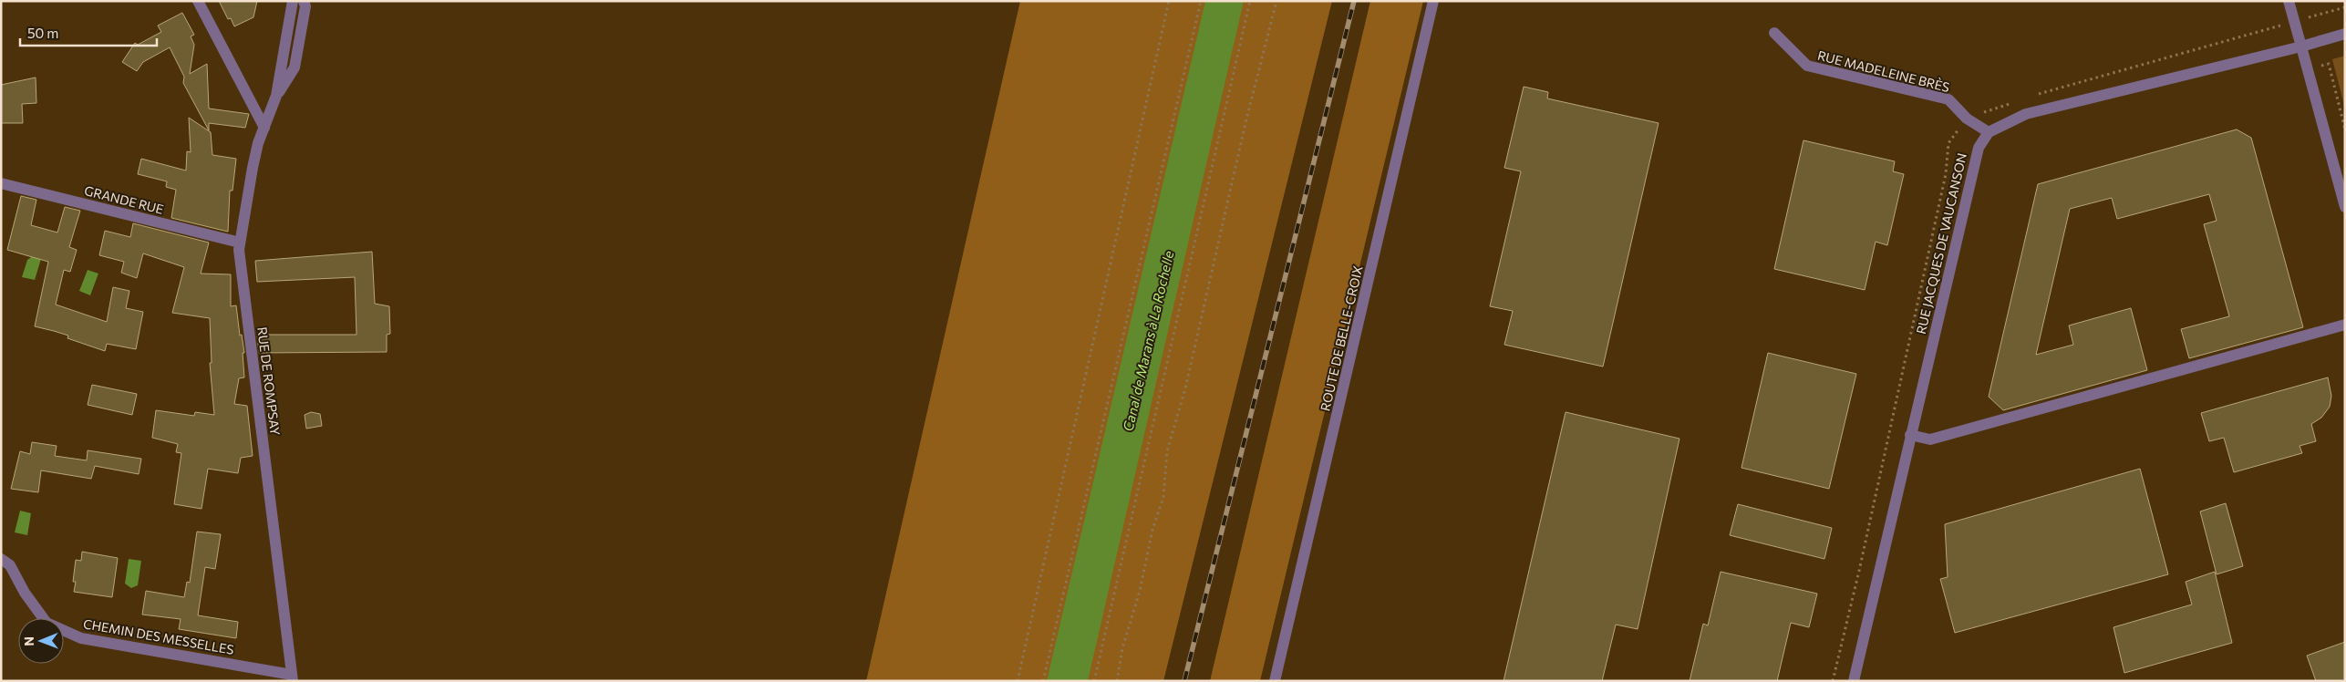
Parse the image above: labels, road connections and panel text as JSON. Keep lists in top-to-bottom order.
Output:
{
  "streets": {
    "street": [
      "RUE MADELEINE BRÈS",
      "GRANDE RUE",
      "RUE JACQUES DE VAUCANSON",
      "ROUTE DE BELLE-CROIX",
      "RUE DE ROMPSAY",
      "CHEMIN DES MESSELLES"
    ]
  },
  "crossings": [
    ["RUE MADELEINE BRÈS", "RUE JACQUES DE VAUCANSON"],
    ["GRANDE RUE", "RUE DE ROMPSAY"],
    ["RUE DE ROMPSAY", "CHEMIN DES MESSELLES"]
  ],
  "water": ["Canal de Marans à La Rochelle"],
  "scale_bar": "50 m",
  "north": "left"
}
